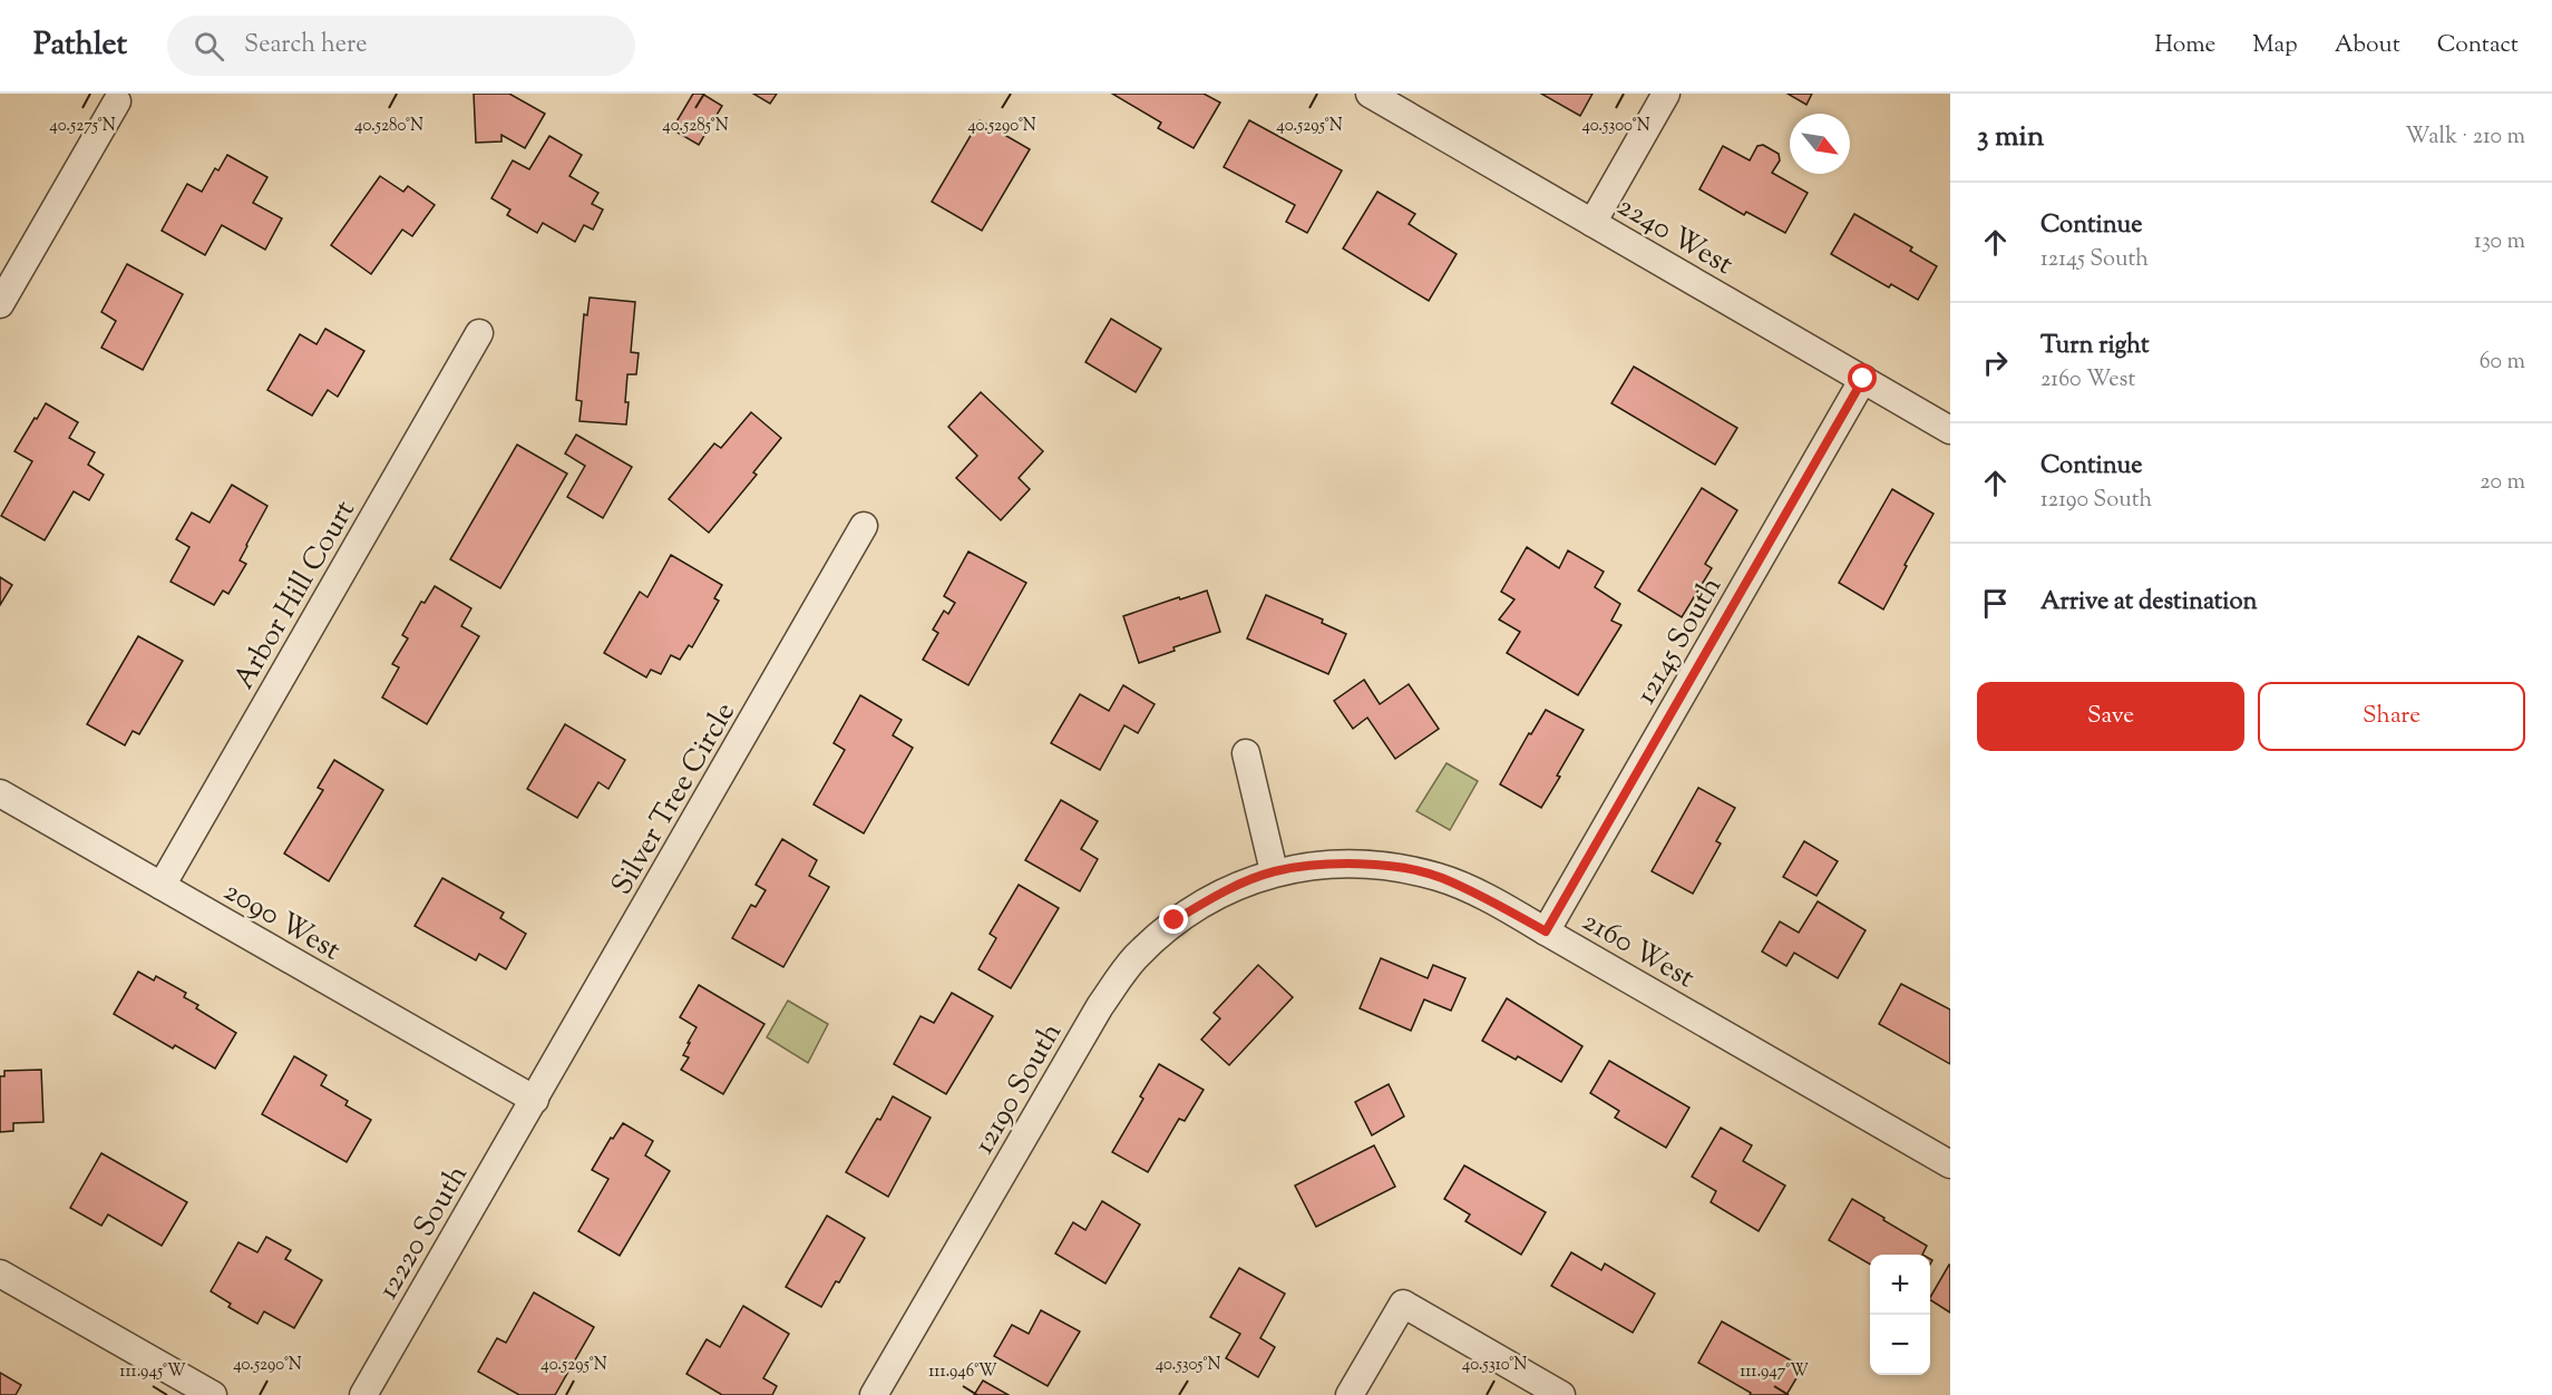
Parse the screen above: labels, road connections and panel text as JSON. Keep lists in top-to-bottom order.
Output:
{
  "streets": {
    "street": [
      "2240 West",
      "Arbor Hill Court",
      "12145 South",
      "Silver Tree Circle",
      "2090 West",
      "2160 West",
      "12190 South",
      "12220 South"
    ]
  },
  "crossings": [
    ["2240 West", "12145 South"],
    ["Arbor Hill Court", "2090 West"],
    ["12145 South", "2160 West"],
    ["Silver Tree Circle", "2090 West"],
    ["Silver Tree Circle", "12220 South"],
    ["2090 West", "12220 South"],
    ["2160 West", "12190 South"]
  ],
  "north": "bottom right",
  "page": {
    "header": "Pathlet",
    "search": "Search here",
    "nav": [
      "Home",
      "Map",
      "About",
      "Contact"
    ],
    "heading": ["3 min", "Walk · 210 m"],
    "list": [
      ["Continue", "12145 South", "130 m"],
      ["Turn right", "2160 West", "60 m"],
      ["Continue", "12190 South", "20 m"],
      "Arrive at destination"
    ],
    "buttons": ["Save", "Share"],
    "map_buttons": ["+", "−"]
  },
  "coordinates": [
    "40.5275°N",
    "40.5280°N",
    "40.5285°N",
    "40.5290°N",
    "40.5295°N",
    "40.5300°N",
    "40.5305°N",
    "40.5310°N",
    "111.945°W",
    "111.946°W",
    "111.947°W"
  ]
}
